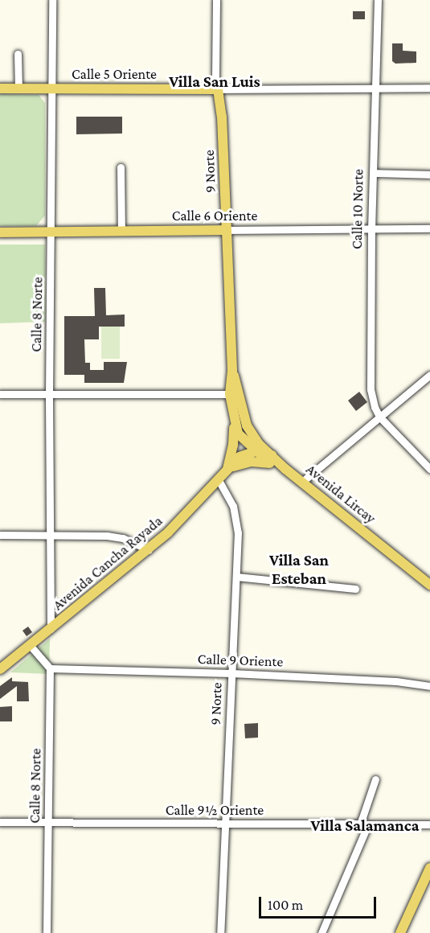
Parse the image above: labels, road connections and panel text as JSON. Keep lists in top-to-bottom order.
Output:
{
  "streets": {
    "main road": [
      "Calle 5 Oriente",
      "9 Norte",
      "Calle 6 Oriente",
      "Avenida Lircay",
      "Avenida Cancha Rayada"
    ],
    "street": [
      "Calle 10 Norte",
      "Calle 8 Norte",
      "Calle 9 Oriente",
      "Calle 9½ Oriente"
    ]
  },
  "crossings": [
    ["Calle 5 Oriente", "9 Norte"],
    ["Calle 5 Oriente", "Calle 10 Norte"],
    ["Calle 5 Oriente", "Calle 8 Norte"],
    ["9 Norte", "Calle 6 Oriente"],
    ["9 Norte", "Avenida Lircay"],
    ["9 Norte", "Avenida Cancha Rayada"],
    ["9 Norte", "Calle 9 Oriente"],
    ["9 Norte", "Calle 9½ Oriente"],
    ["Calle 10 Norte", "Calle 6 Oriente"],
    ["Calle 6 Oriente", "Calle 8 Norte"],
    ["Calle 8 Norte", "Avenida Cancha Rayada"],
    ["Calle 8 Norte", "Calle 9 Oriente"],
    ["Calle 8 Norte", "Calle 9½ Oriente"],
    ["Avenida Lircay", "Avenida Cancha Rayada"]
  ],
  "districts": ["Villa San Luis", "Villa San Esteban", "Villa Salamanca"],
  "scale_bar": "100 m"
}
